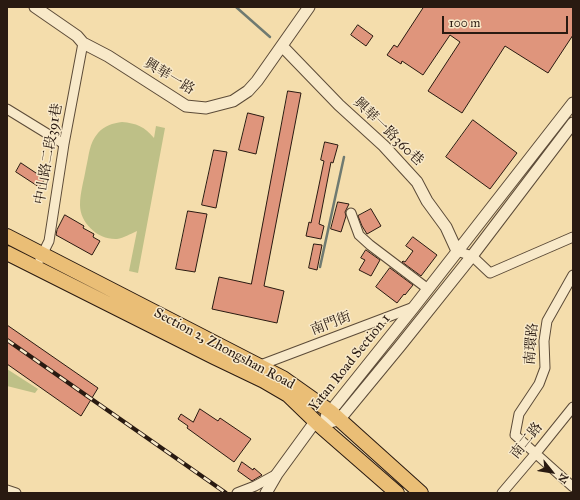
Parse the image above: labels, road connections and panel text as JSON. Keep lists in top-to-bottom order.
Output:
{
  "streets": {
    "main road": ["Section 2, Zhongshan Road"],
    "street": [
      "興華一路",
      "興華一路360巷",
      "中山路二段391巷",
      "南門街",
      "南環路",
      "Yatan Road Section 1",
      "南二路"
    ]
  },
  "crossings": [
    ["興華一路", "興華一路360巷"],
    ["興華一路", "中山路二段391巷"],
    ["興華一路360巷", "Yatan Road Section 1"],
    ["中山路二段391巷", "Section 2, Zhongshan Road"],
    ["南門街", "Section 2, Zhongshan Road"],
    ["南門街", "Yatan Road Section 1"],
    ["南環路", "南二路"],
    ["Section 2, Zhongshan Road", "Yatan Road Section 1"]
  ],
  "scale_bar": "100 m",
  "north": "bottom right"
}
